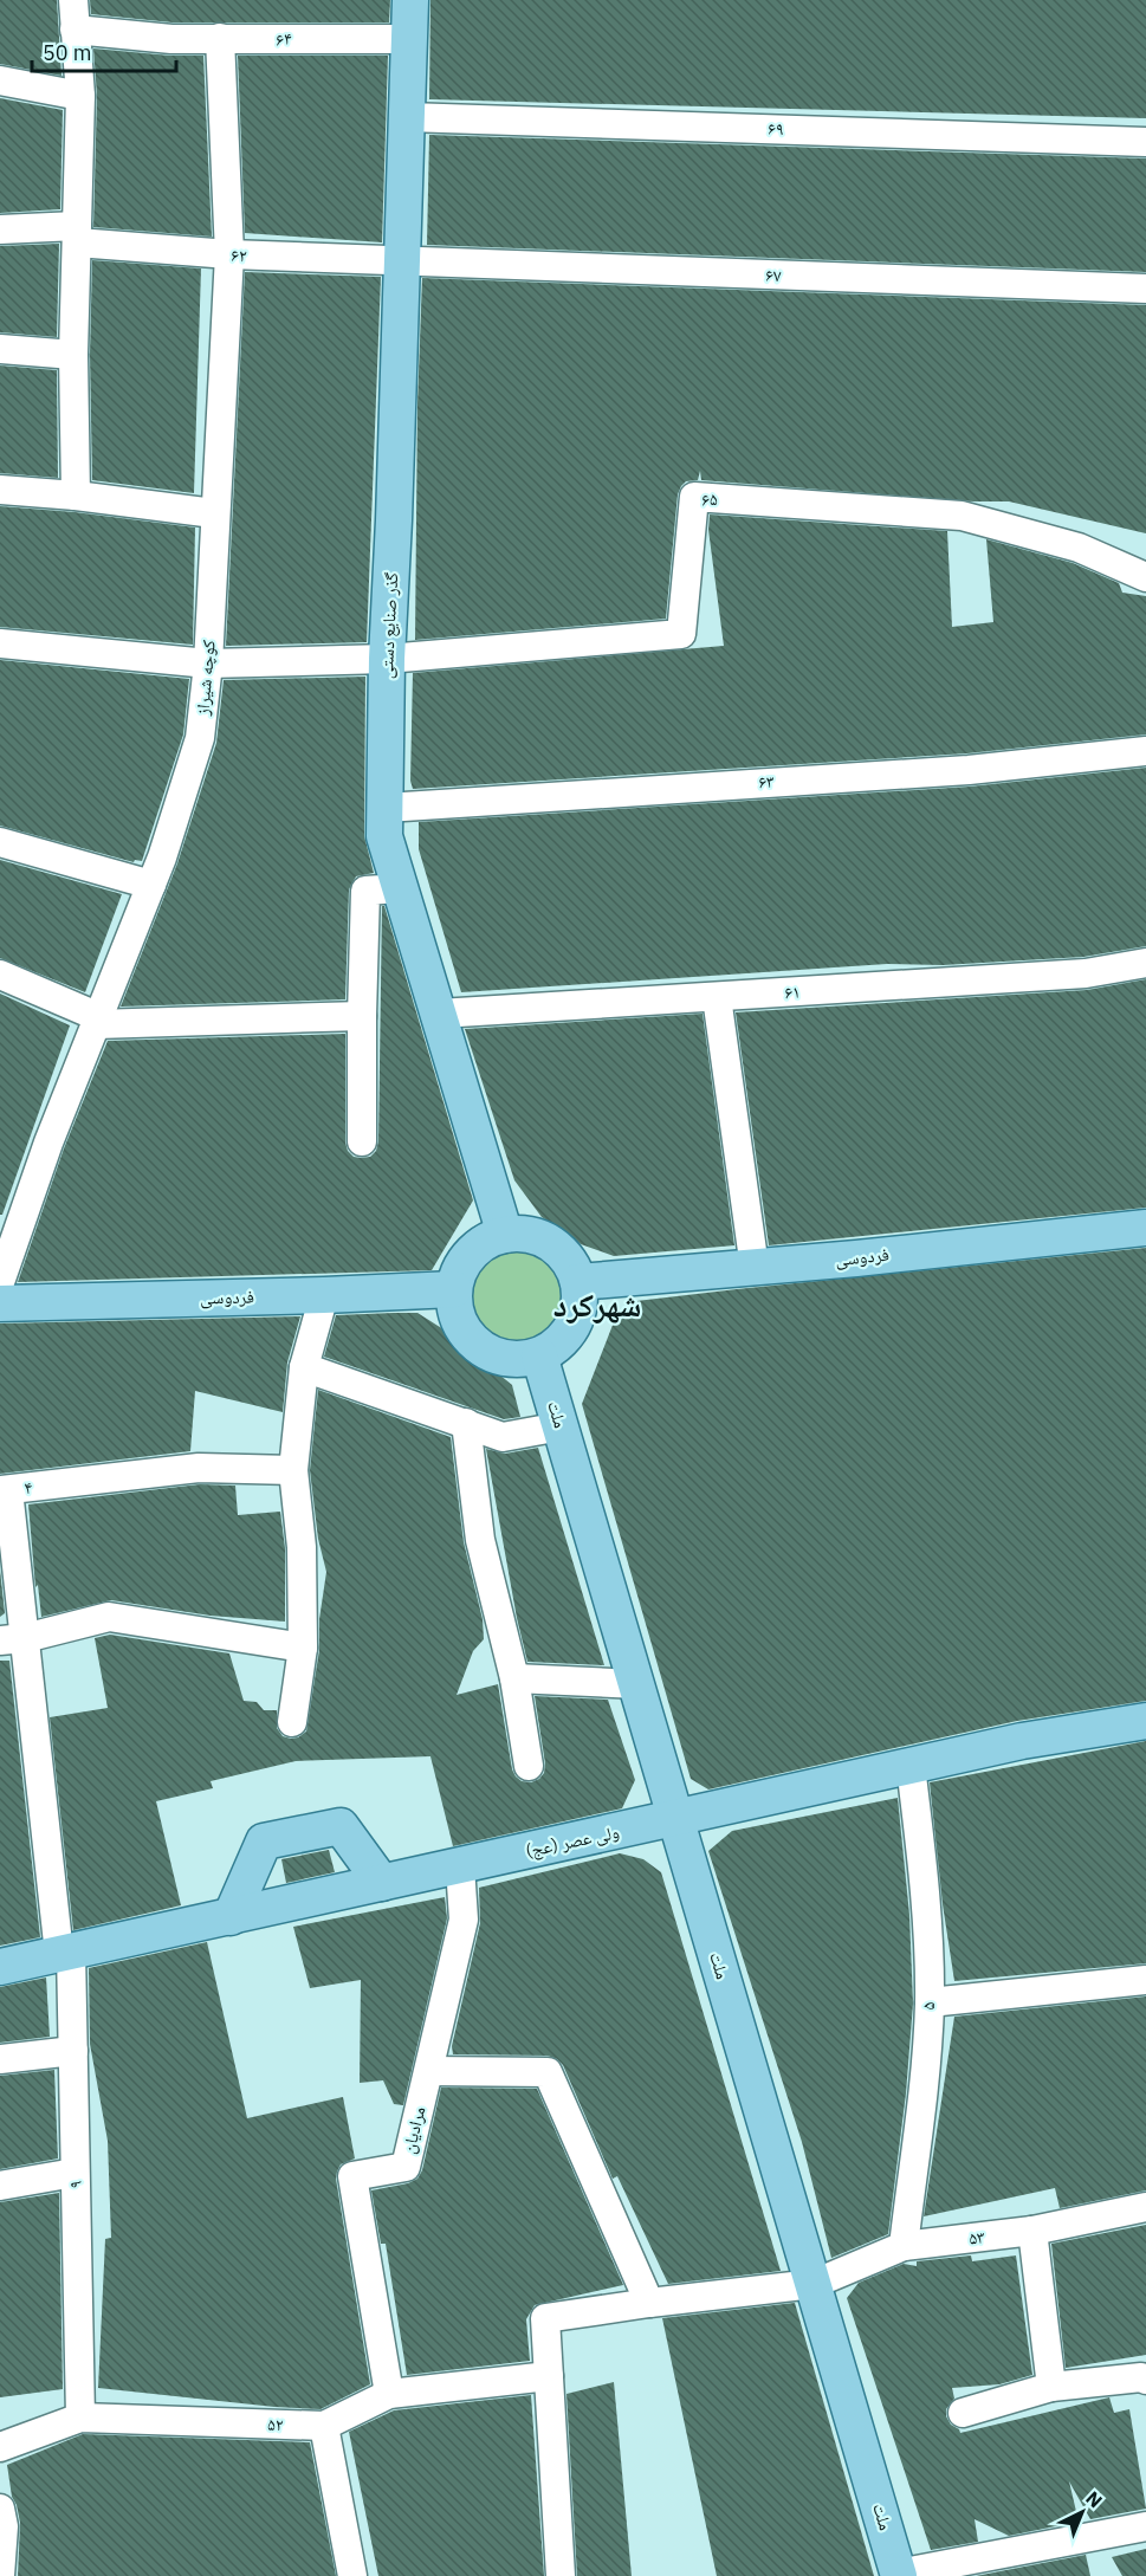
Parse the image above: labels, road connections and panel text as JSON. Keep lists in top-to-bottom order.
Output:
{
  "streets": {
    "main road": [
      "گذر صنایع دستی",
      "فردوسی",
      "ملت",
      "ولی عصر (عج)"
    ],
    "street": [
      "۶۴",
      "۶۹",
      "۶۲",
      "۶۷",
      "۶۵",
      "کوچه شیراز",
      "۶۳",
      "۶۱",
      "۴",
      "۵",
      "مرادیان",
      "۹",
      "۵۳",
      "۵۲"
    ]
  },
  "crossings": [
    ["۶۴", "گذر صنایع دستی"],
    ["۶۴", "کوچه شیراز"],
    ["۶۹", "گذر صنایع دستی"],
    ["۶۲", "۶۷"],
    ["۶۲", "گذر صنایع دستی"],
    ["۶۲", "کوچه شیراز"],
    ["۶۷", "گذر صنایع دستی"],
    ["۶۵", "گذر صنایع دستی"],
    ["گذر صنایع دستی", "۶۳"],
    ["گذر صنایع دستی", "۶۱"],
    ["گذر صنایع دستی", "فردوسی"],
    ["گذر صنایع دستی", "ملت"],
    ["فردوسی", "ملت"],
    ["ملت", "ولی عصر (عج)"],
    ["ملت", "۵۳"],
    ["۴", "ولی عصر (عج)"],
    ["۴", "۹"],
    ["ولی عصر (عج)", "۵"],
    ["ولی عصر (عج)", "مرادیان"],
    ["ولی عصر (عج)", "۹"],
    ["۵", "۵۳"],
    ["مرادیان", "۵۲"],
    ["۹", "۵۲"]
  ],
  "districts": ["شهرکرد"],
  "scale_bar": "50 m",
  "north": "top right"
}
